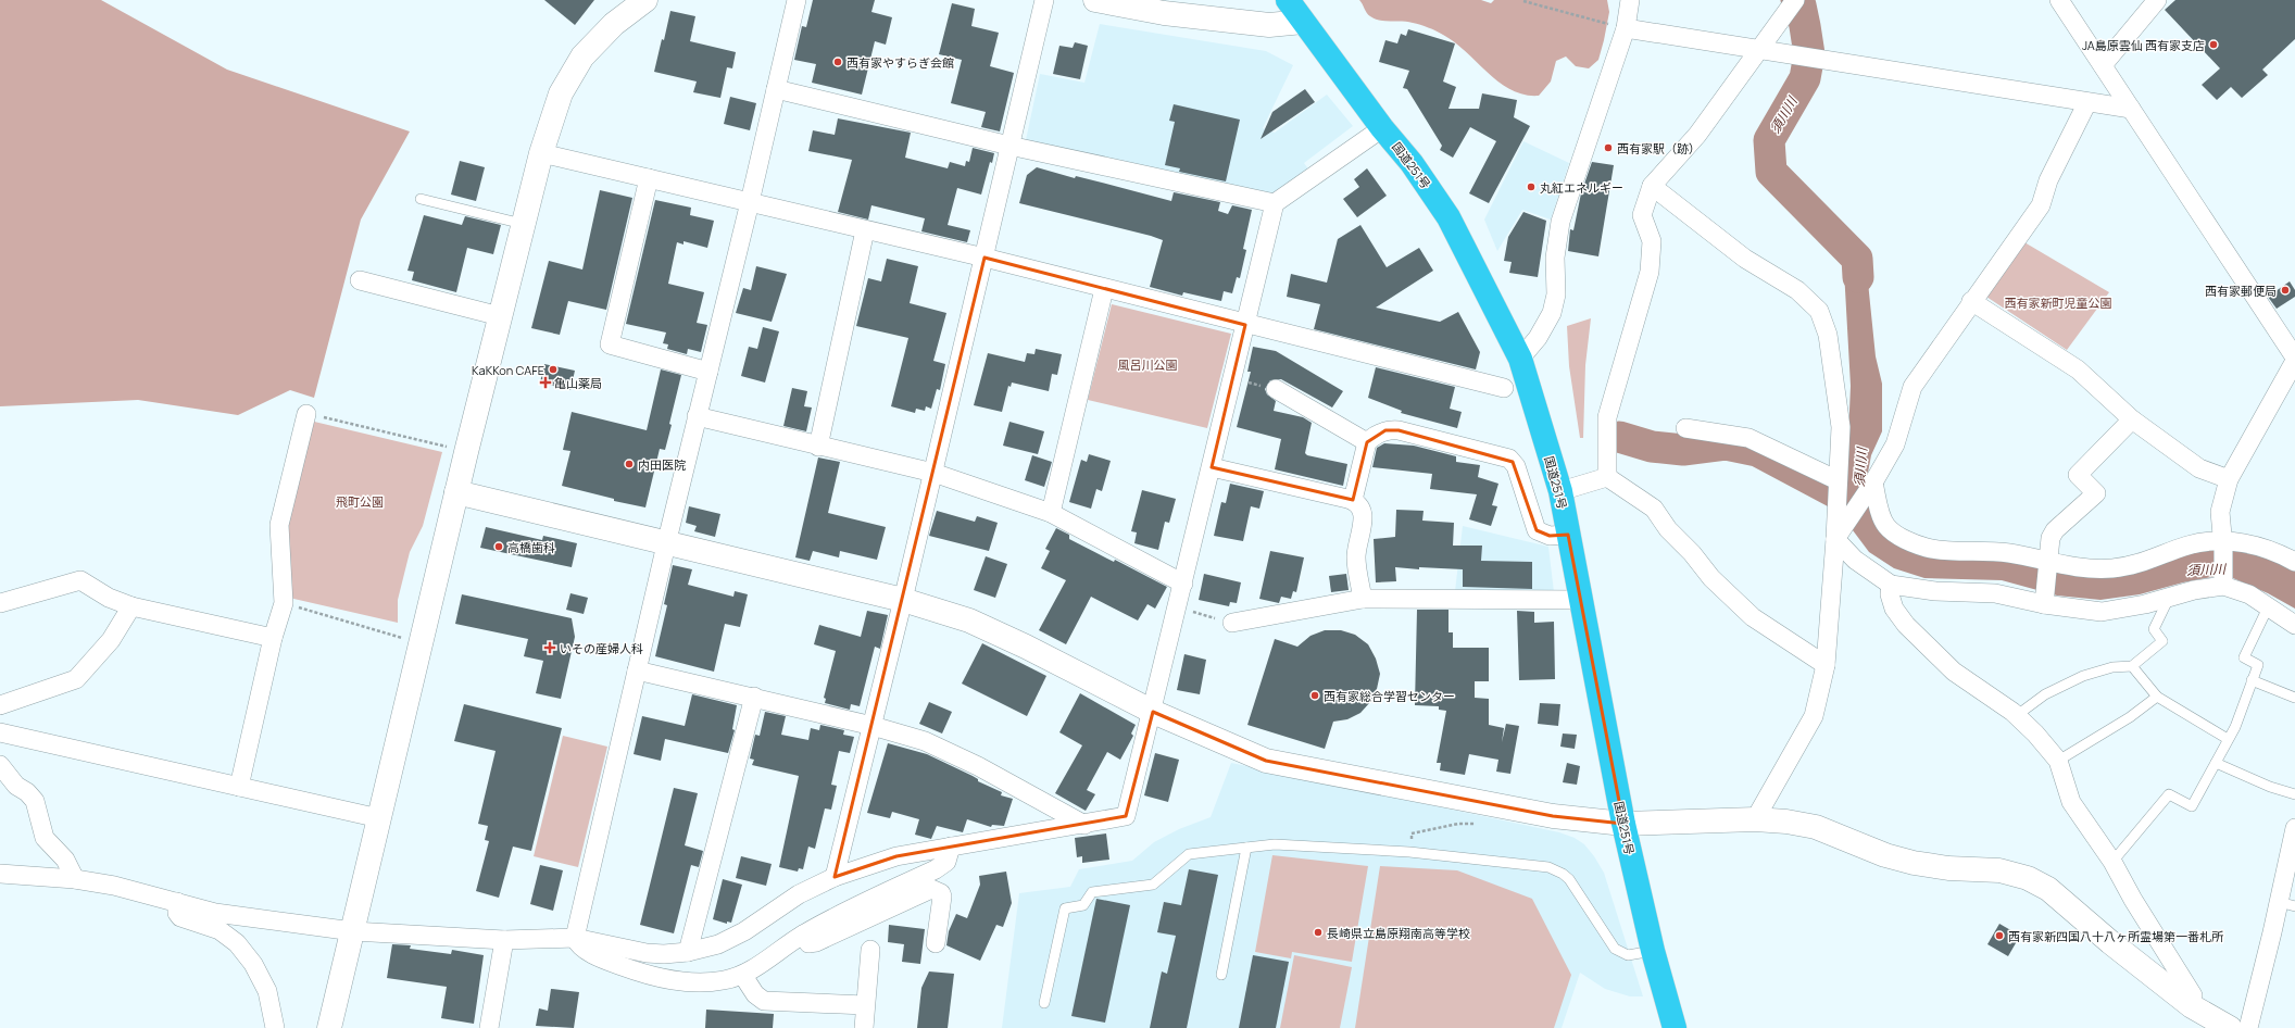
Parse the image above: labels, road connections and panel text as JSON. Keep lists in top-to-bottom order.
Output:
{
  "streets": {
    "highway": ["国道251号"]
  },
  "water": ["須川川"],
  "parks": ["西有家新町児童公園", "風呂川公園", "飛町公園"],
  "places": {
    "other": [
      "JA島原雲仙 西有家支店",
      "西有家やすらぎ会館",
      "西有家駅（跡）",
      "丸紅エネルギー",
      "西有家郵便局",
      "KaKKon CAFE",
      "内田医院",
      "高橋歯科",
      "西有家総合学習センター",
      "長崎県立島原翔南高等学校",
      "西有家新四国八十八ヶ所霊場第一番札所"
    ],
    "health": ["亀山薬局", "いその産婦人科"]
  }
}
